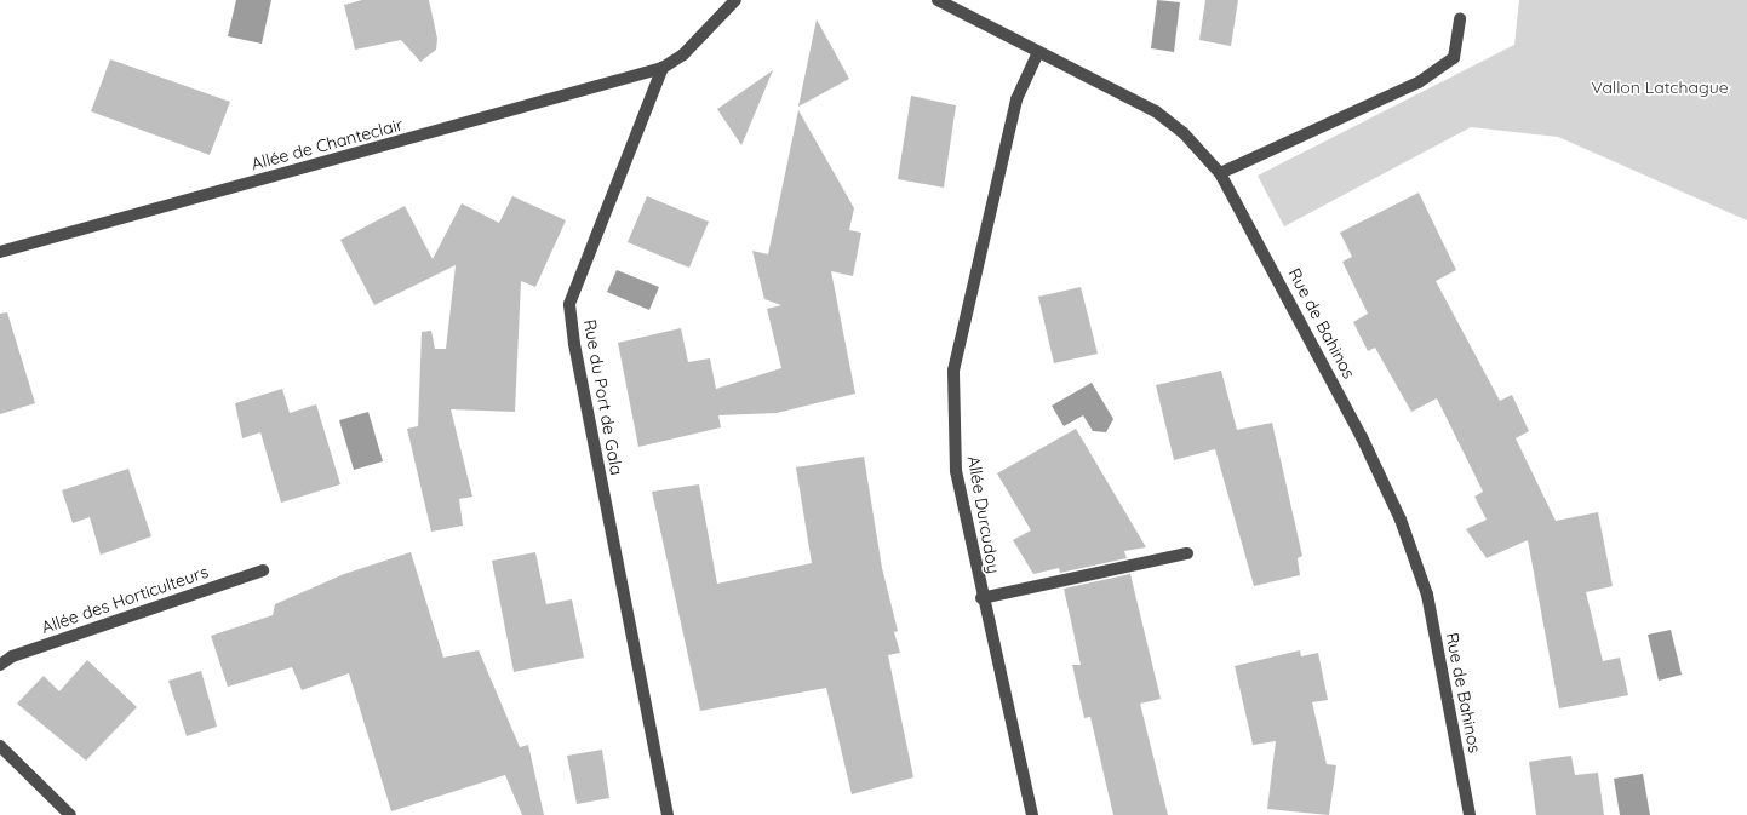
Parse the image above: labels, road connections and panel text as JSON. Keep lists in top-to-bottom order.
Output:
{
  "streets": {
    "street": [
      "Allée de Chanteclair",
      "Rue de Bahinos",
      "Rue du Port de Gala",
      "Allée Durcudoy",
      "Allée des Horticulteurs"
    ]
  },
  "crossings": [
    ["Allée de Chanteclair", "Rue du Port de Gala"],
    ["Rue de Bahinos", "Allée Durcudoy"]
  ],
  "parks": ["Vallon Latchague"]
}
